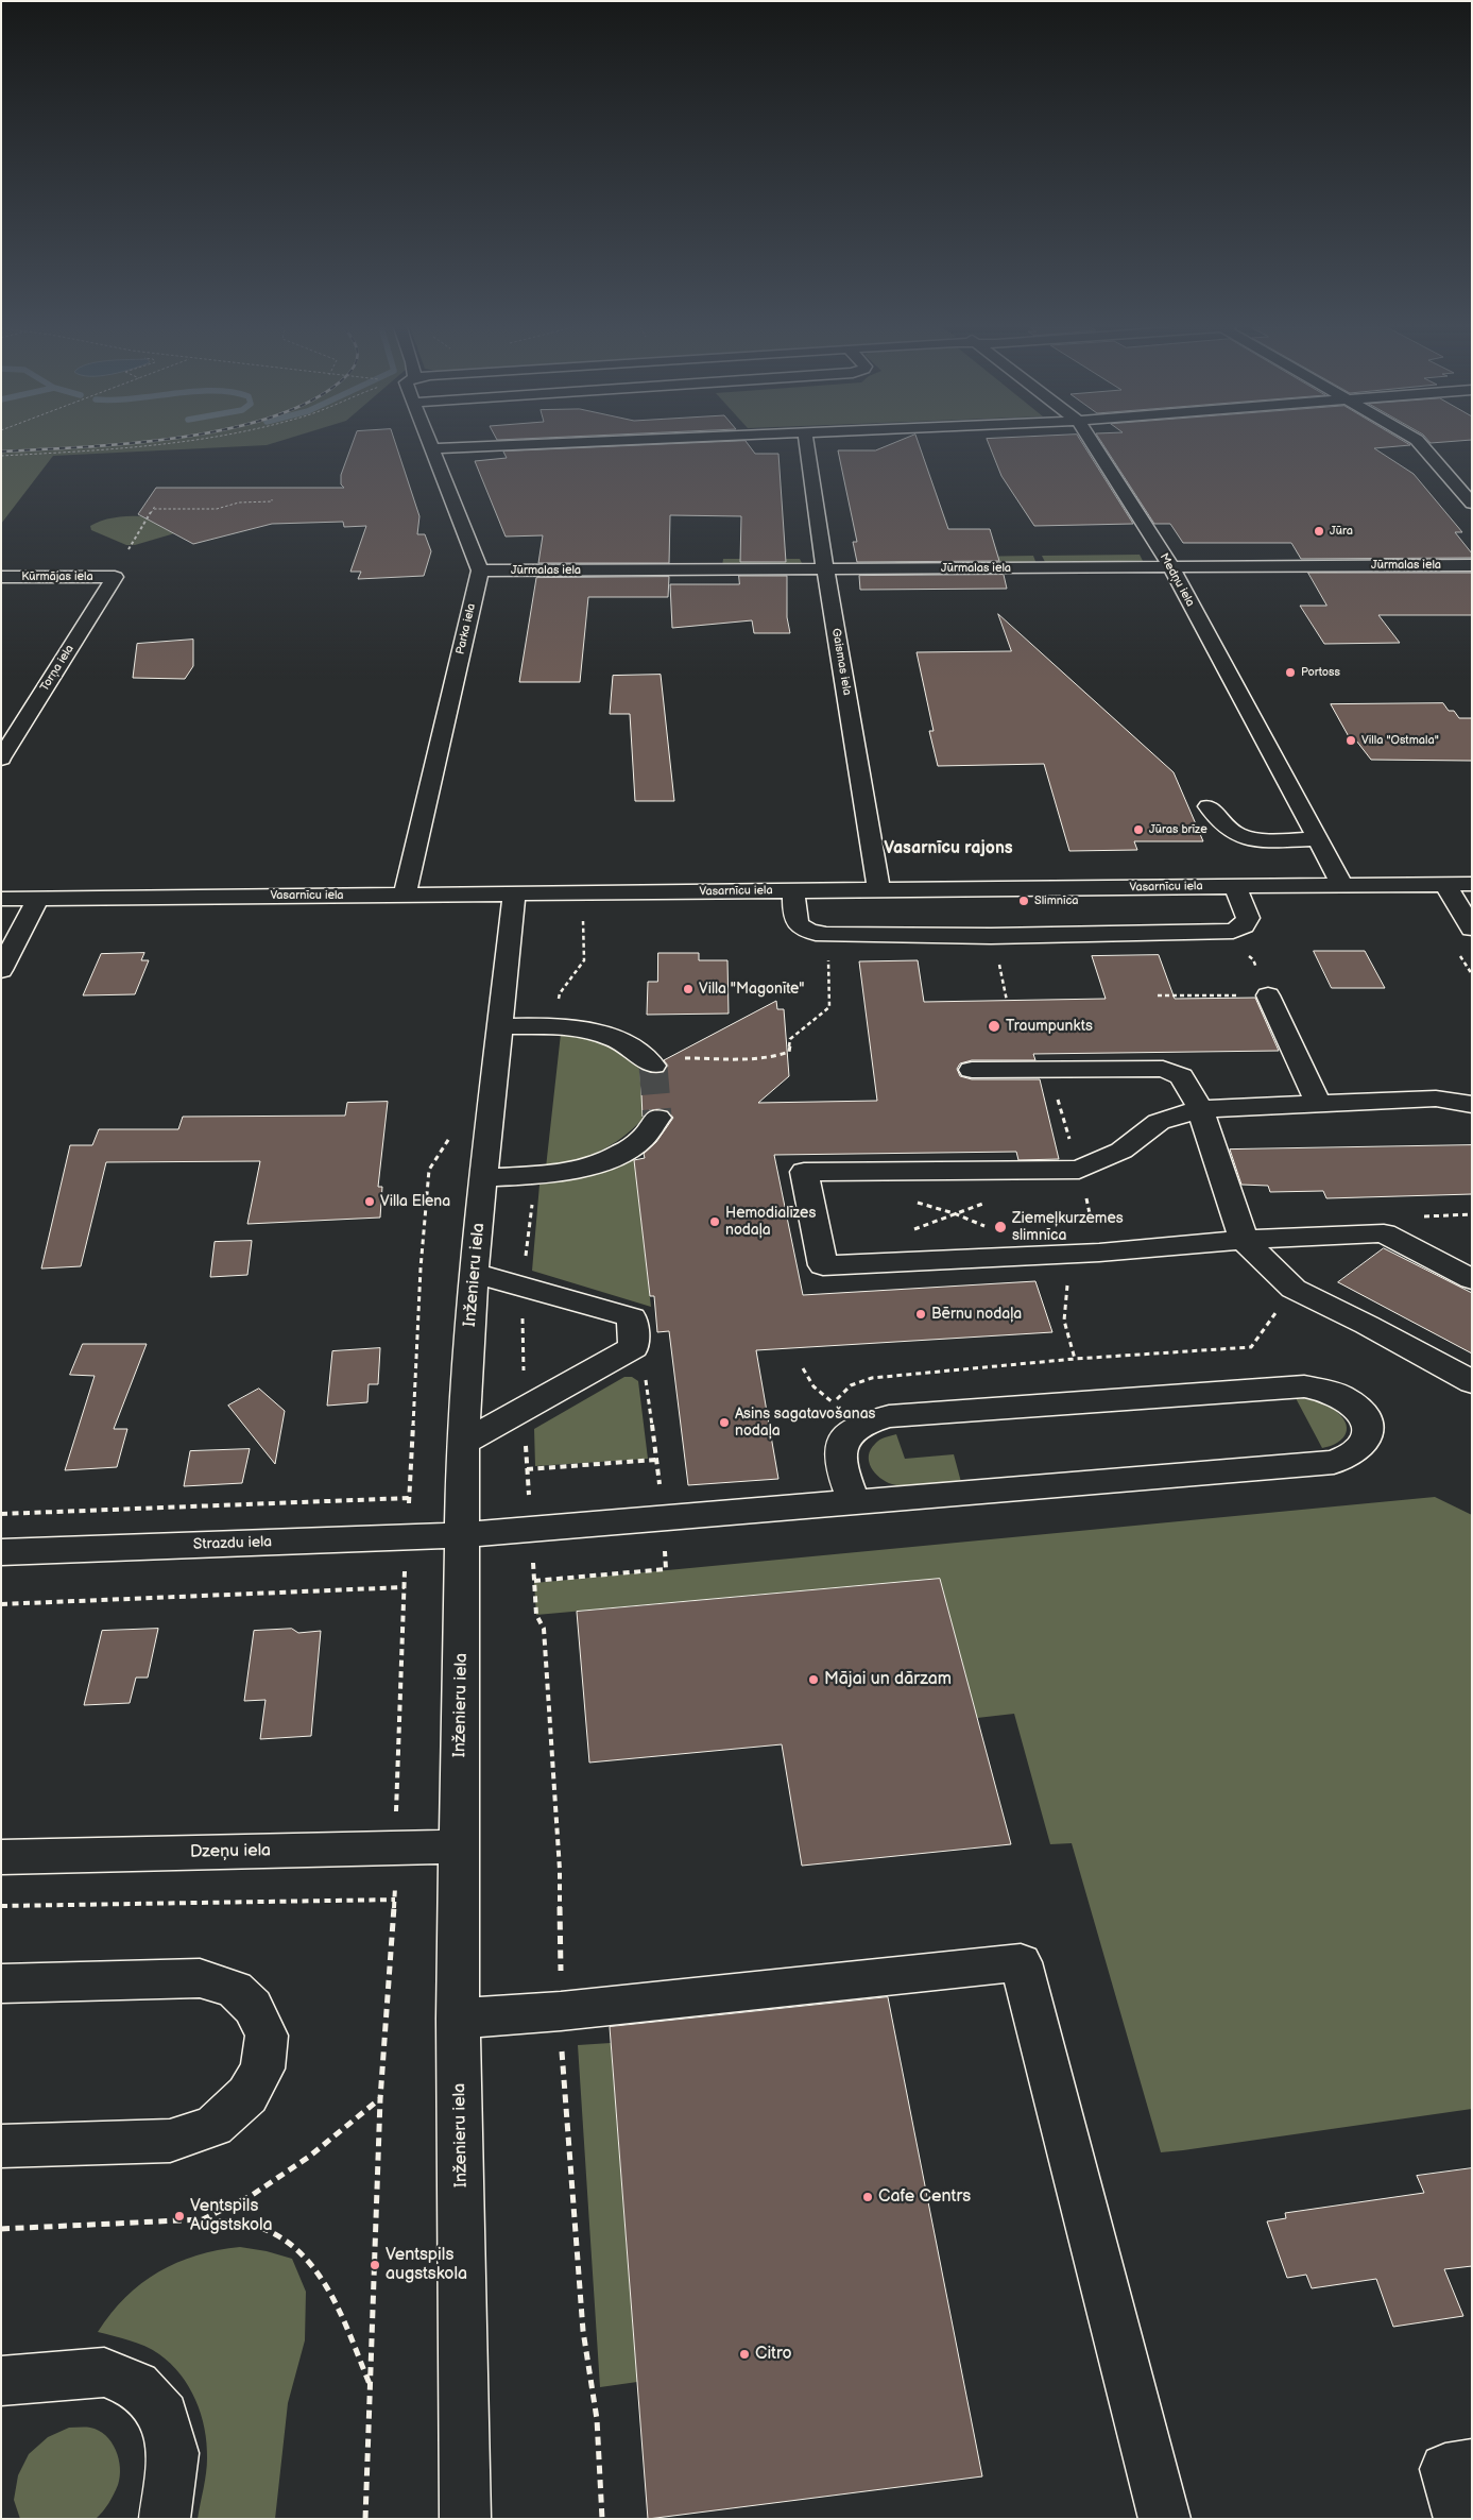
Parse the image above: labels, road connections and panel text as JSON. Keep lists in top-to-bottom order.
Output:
{
  "streets": {
    "street": [
      "Jūrmalas iela",
      "Kūrmājas iela",
      "Medņu iela",
      "Parka iela",
      "Gaismas iela",
      "Torņa iela",
      "Vasarnīcu iela",
      "Inženieru iela",
      "Strazdu iela",
      "Dzeņu iela"
    ]
  },
  "crossings": [
    ["Jūrmalas iela", "Medņu iela"],
    ["Jūrmalas iela", "Parka iela"],
    ["Jūrmalas iela", "Gaismas iela"],
    ["Kūrmājas iela", "Torņa iela"],
    ["Medņu iela", "Vasarnīcu iela"],
    ["Parka iela", "Vasarnīcu iela"],
    ["Gaismas iela", "Vasarnīcu iela"],
    ["Vasarnīcu iela", "Inženieru iela"],
    ["Inženieru iela", "Strazdu iela"],
    ["Inženieru iela", "Dzeņu iela"]
  ],
  "districts": ["Vasarnīcu rajons"],
  "places": [
    "Jūra",
    "Portoss",
    "Villa \"Ostmala\"",
    "Jūras brīze",
    "Slimnīca",
    "Villa \"Magonīte\"",
    "Traumpunkts",
    "Villa Elena",
    "Hemodialīzes nodaļa",
    "Ziemeļkurzemes slimnīca",
    "Bērnu nodaļa",
    "Asins sagatavošanas nodaļa",
    "Mājai un dārzam",
    "Cafe Centrs",
    "Ventspils Augstskola",
    "Ventspils augstskola",
    "Citro"
  ]
}
